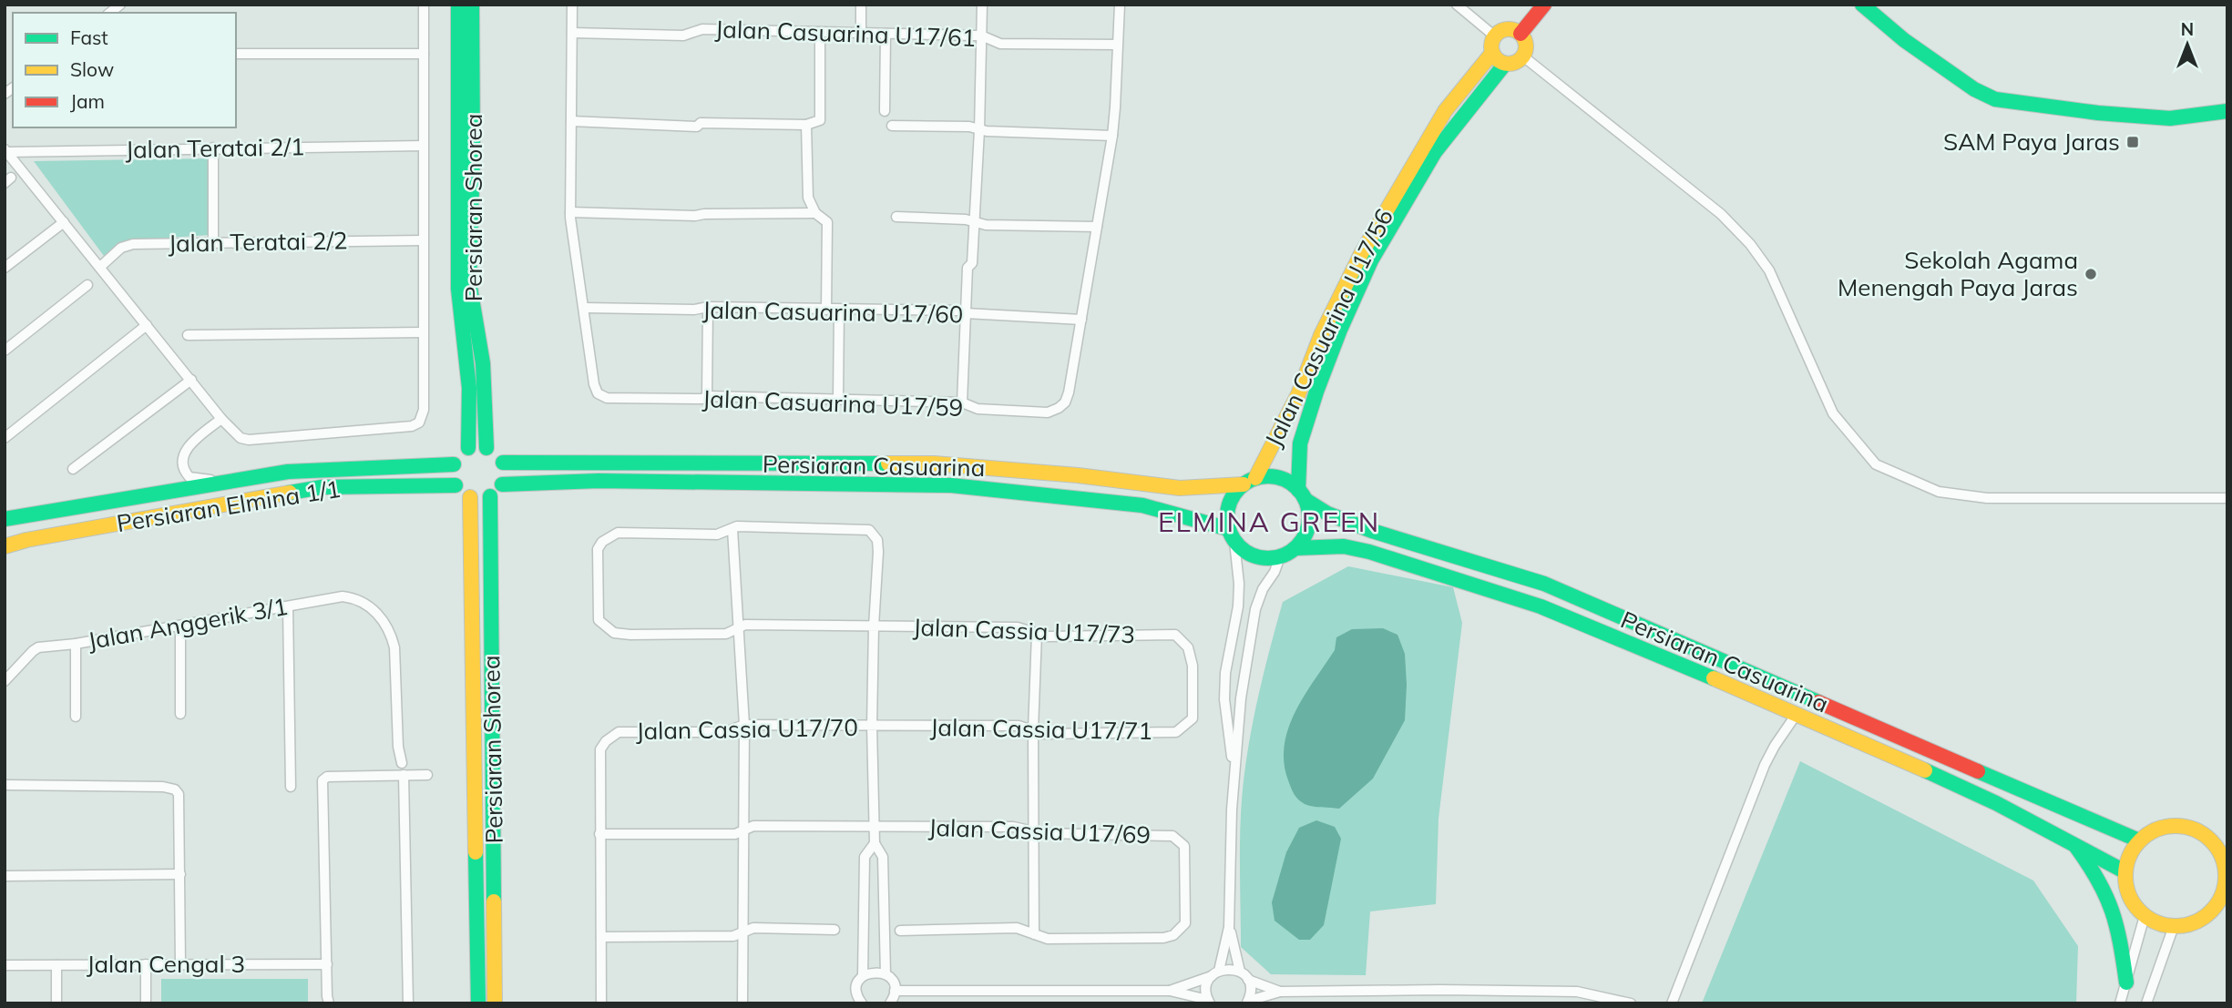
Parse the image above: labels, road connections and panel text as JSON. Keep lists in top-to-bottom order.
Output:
{
  "streets": {
    "street": [
      "Jalan Casuarina U17/61",
      "Jalan Teratai 2/1",
      "Persiaran Shorea",
      "Jalan Teratai 2/2",
      "Jalan Casuarina U17/60",
      "Jalan Casuarina U17/56",
      "Jalan Casuarina U17/59",
      "Persiaran Casuarina",
      "Persiaran Elmina 1/1",
      "Jalan Anggerik 3/1",
      "Jalan Cassia U17/73",
      "Jalan Cassia U17/70",
      "Jalan Cassia U17/71",
      "Jalan Cassia U17/69",
      "Jalan Cengal 3"
    ]
  },
  "crossings": [
    ["Jalan Casuarina U17/61", "Jalan Casuarina U17/59"],
    ["Persiaran Shorea", "Persiaran Casuarina"],
    ["Persiaran Shorea", "Persiaran Elmina 1/1"],
    ["Jalan Casuarina U17/60", "Jalan Casuarina U17/59"],
    ["Jalan Casuarina U17/56", "Persiaran Casuarina"],
    ["Persiaran Casuarina", "Persiaran Elmina 1/1"],
    ["Jalan Cassia U17/73", "Jalan Cassia U17/71"],
    ["Jalan Cassia U17/70", "Jalan Cassia U17/71"],
    ["Jalan Cassia U17/70", "Jalan Cassia U17/69"]
  ],
  "districts": ["ELMINA GREEN"],
  "places": {
    "transit": ["SAM Paya Jaras"],
    "other": ["Sekolah Agama Menengah Paya Jaras"]
  },
  "legend": ["Fast", "Slow", "Jam"],
  "north": "top"
}
